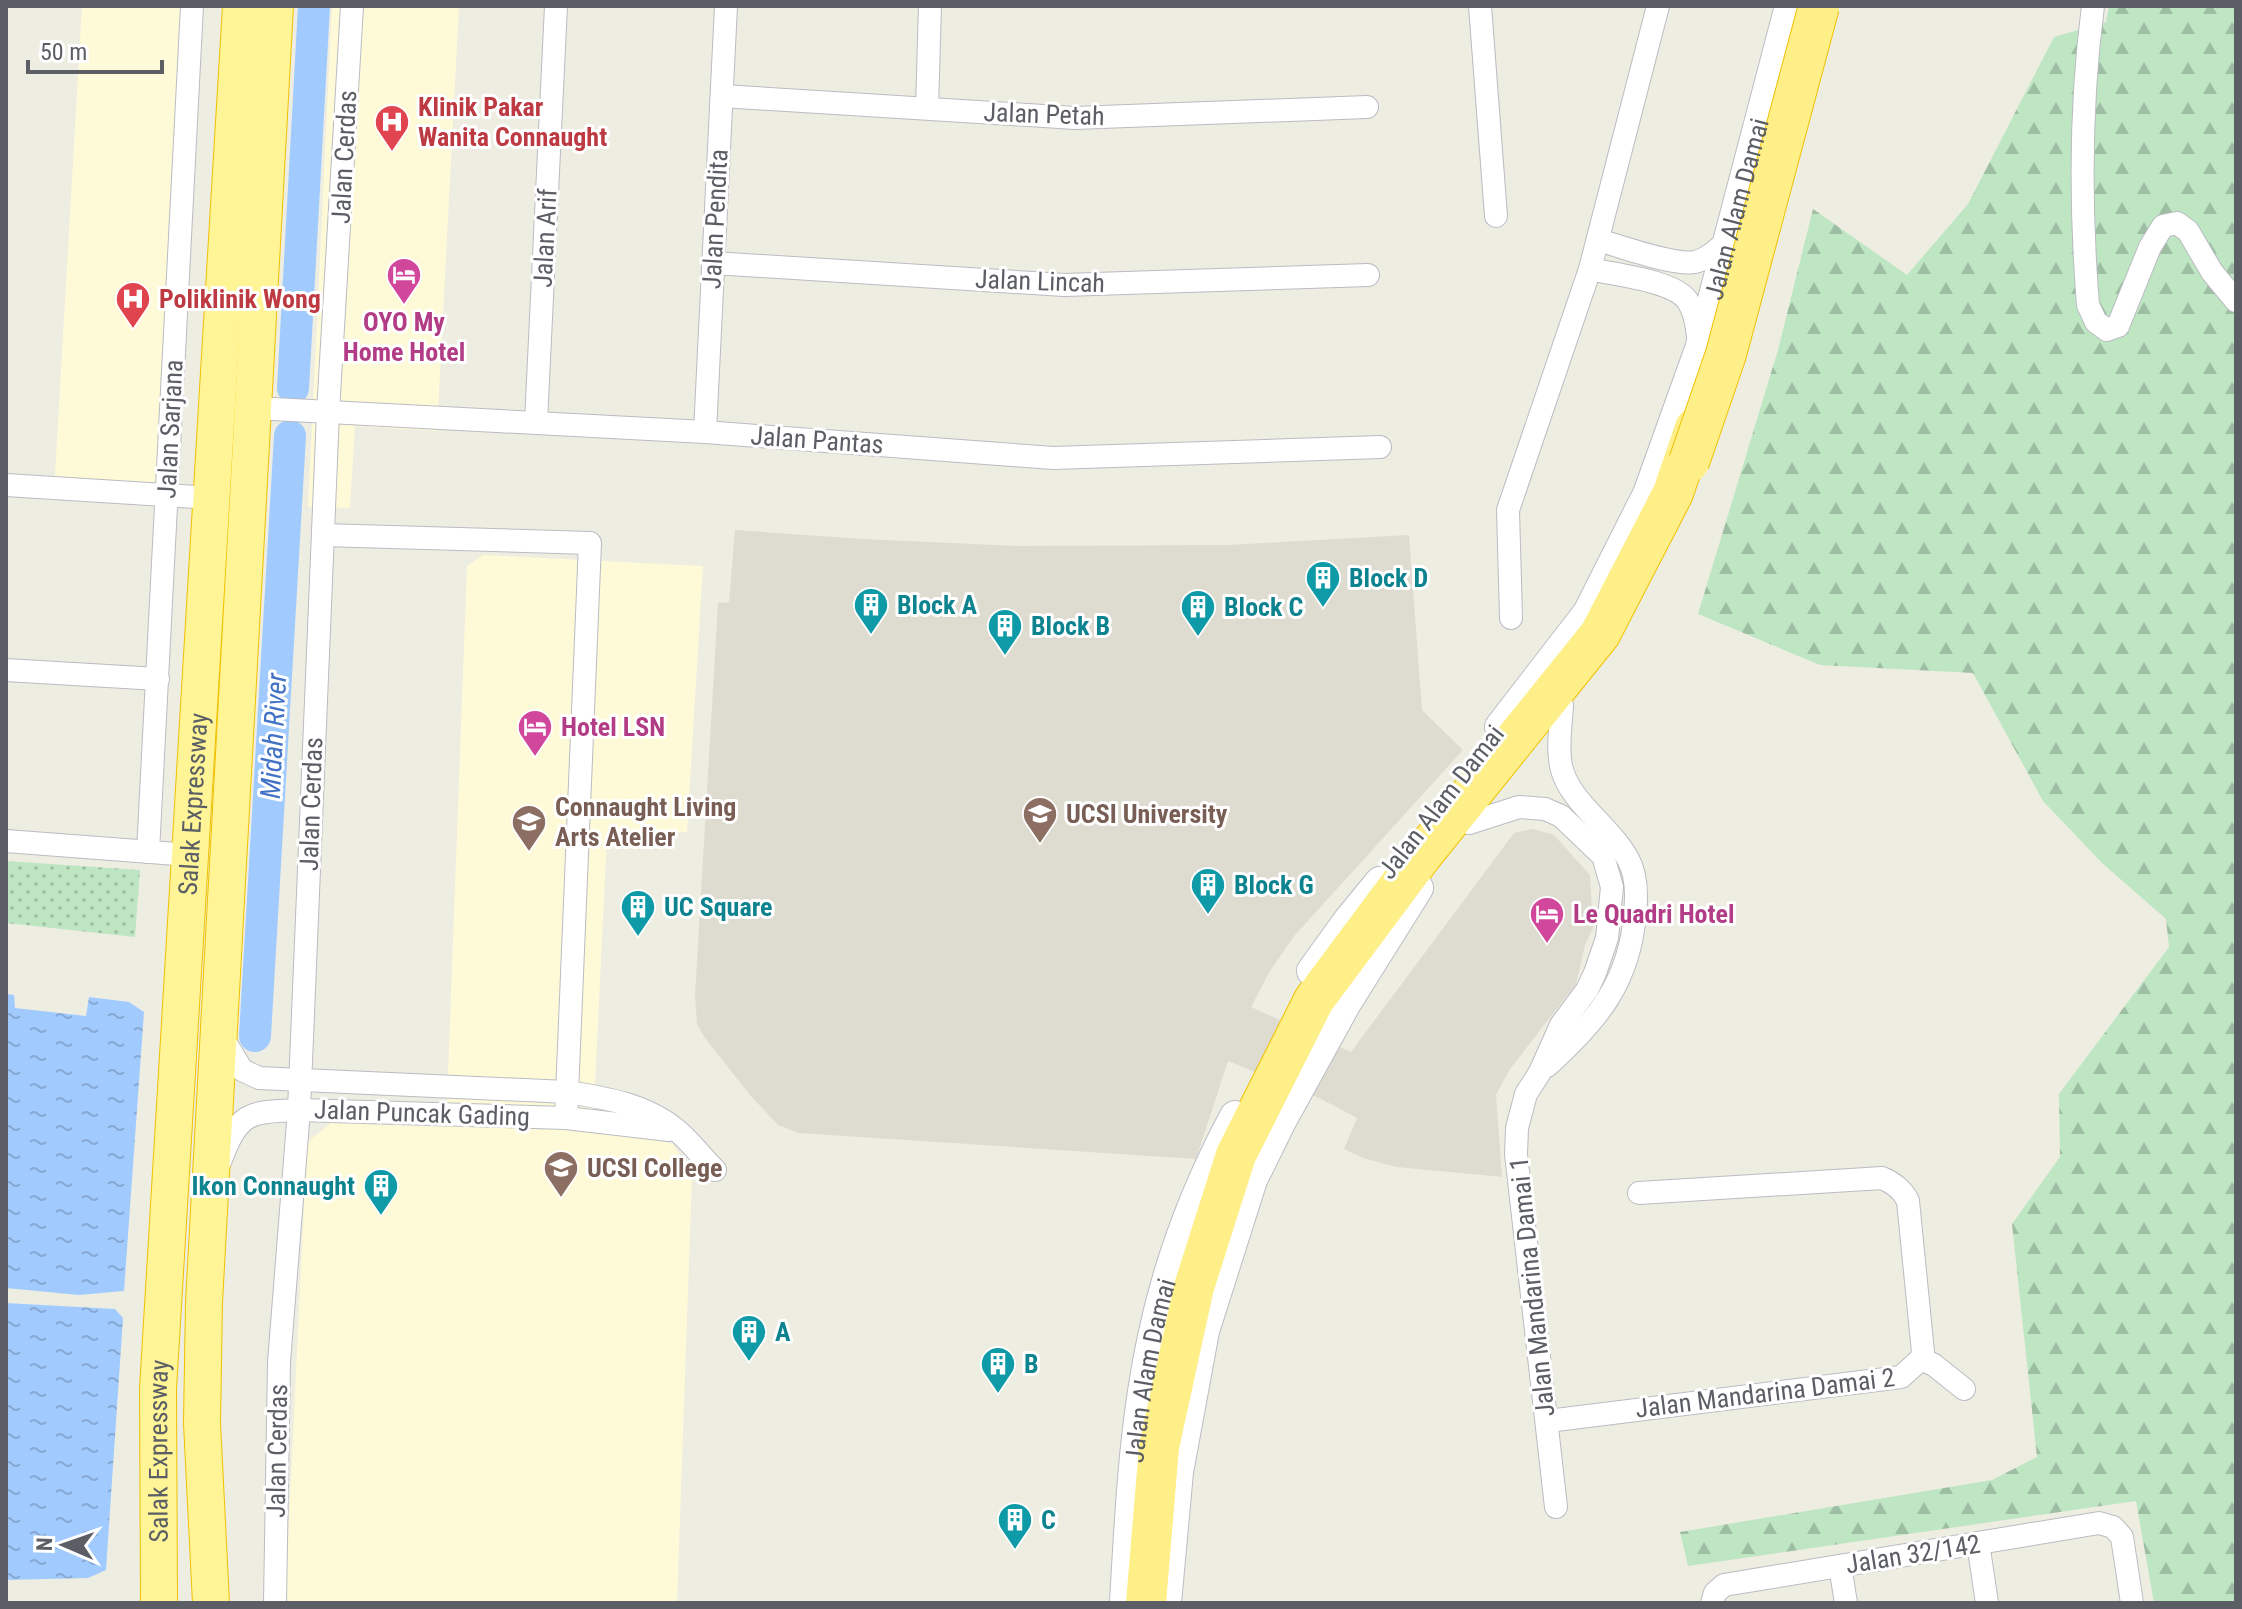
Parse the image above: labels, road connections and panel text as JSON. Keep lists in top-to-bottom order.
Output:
{
  "streets": {
    "highway": ["Salak Expressway"],
    "main road": ["Jalan Alam Damai"],
    "street": [
      "Jalan Petah",
      "Jalan Cerdas",
      "Jalan Pendita",
      "Jalan Arif",
      "Jalan Lincah",
      "Jalan Sarjana",
      "Jalan Pantas",
      "Jalan Puncak Gading",
      "Jalan Mandarina Damai 1",
      "Jalan Mandarina Damai 2",
      "Jalan 32/142"
    ]
  },
  "crossings": [
    ["Jalan Petah", "Jalan Pendita"],
    ["Jalan Cerdas", "Jalan Pantas"],
    ["Jalan Cerdas", "Jalan Puncak Gading"],
    ["Jalan Alam Damai", "Jalan Mandarina Damai 1"],
    ["Jalan Pendita", "Jalan Lincah"],
    ["Jalan Pendita", "Jalan Pantas"],
    ["Jalan Arif", "Jalan Pantas"],
    ["Jalan Pantas", "Salak Expressway"],
    ["Salak Expressway", "Jalan Puncak Gading"],
    ["Jalan Mandarina Damai 1", "Jalan Mandarina Damai 2"]
  ],
  "water": ["Midah River"],
  "places": {
    "hospital": ["Klinik Pakar Wanita Connaught", "Poliklinik Wong"],
    "hotel": ["OYO My Home Hotel", "Hotel LSN", "Le Quadri Hotel"],
    "building": [
      "Block D",
      "Block A",
      "Block C",
      "Block B",
      "Block G",
      "UC Square",
      "Ikon Connaught",
      "A",
      "B",
      "C"
    ],
    "school or university": ["UCSI University", "Connaught Living Arts Atelier", "UCSI College"]
  },
  "scale_bar": "50 m",
  "north": "left"
}
